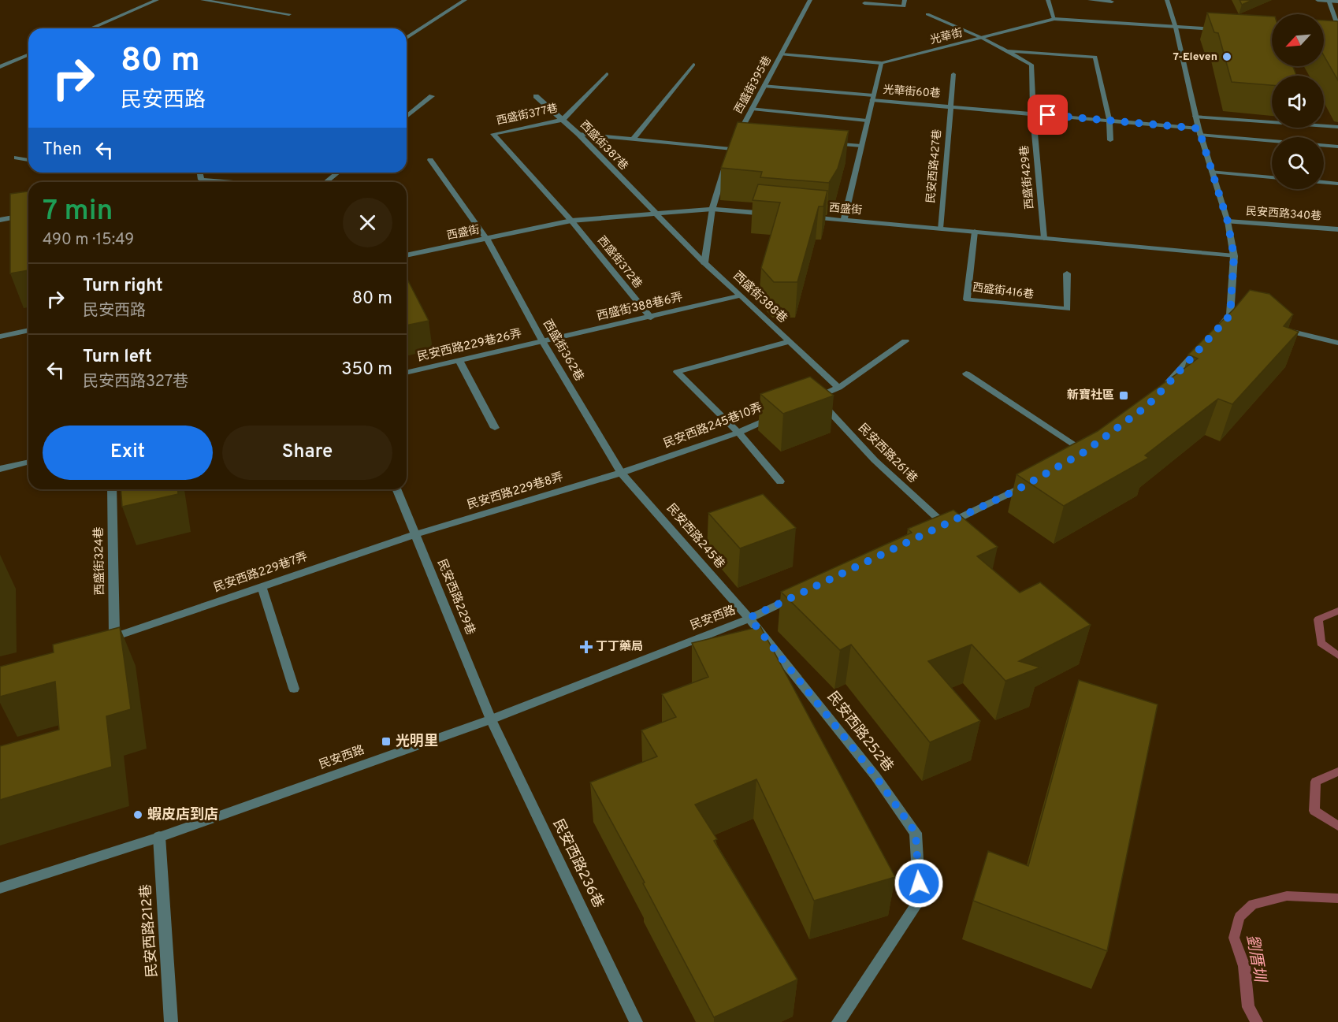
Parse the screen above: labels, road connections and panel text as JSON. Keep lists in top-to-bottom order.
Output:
{
  "streets": {
    "street": [
      "光華街",
      "西盛街395巷",
      "光華街60巷",
      "西盛街377巷",
      "西盛街387巷",
      "民安西路427巷",
      "西盛街429巷",
      "西盛街",
      "民安西路340巷",
      "西盛街372巷",
      "西盛街416巷",
      "西盛街388巷",
      "西盛街388巷6弄",
      "民安西路229巷26弄",
      "西盛街362巷",
      "民安西路245巷10弄",
      "民安西路261巷",
      "民安西路229巷8弄",
      "民安西路245巷",
      "西盛街324巷",
      "民安西路229巷7弄",
      "民安西路229巷",
      "民安西路",
      "民安西路252巷",
      "民安西路236巷",
      "民安西路212巷"
    ]
  },
  "crossings": [
    ["光華街", "西盛街395巷"],
    ["西盛街395巷", "光華街60巷"],
    ["光華街60巷", "民安西路427巷"],
    ["光華街60巷", "西盛街429巷"],
    ["西盛街377巷", "西盛街387巷"],
    ["西盛街377巷", "西盛街"],
    ["西盛街377巷", "西盛街372巷"],
    ["西盛街387巷", "西盛街"],
    ["西盛街387巷", "西盛街388巷"],
    ["民安西路427巷", "西盛街"],
    ["西盛街429巷", "西盛街"],
    ["西盛街", "西盛街372巷"],
    ["西盛街", "西盛街416巷"],
    ["西盛街", "西盛街362巷"],
    ["西盛街372巷", "西盛街388巷6弄"],
    ["西盛街388巷", "西盛街388巷6弄"],
    ["西盛街388巷", "民安西路261巷"],
    ["西盛街388巷6弄", "民安西路229巷26弄"],
    ["西盛街388巷6弄", "西盛街362巷"],
    ["民安西路229巷26弄", "西盛街362巷"],
    ["西盛街362巷", "民安西路245巷10弄"],
    ["西盛街362巷", "民安西路229巷8弄"],
    ["西盛街362巷", "民安西路245巷"],
    ["民安西路245巷10弄", "民安西路229巷8弄"],
    ["民安西路245巷10弄", "民安西路245巷"],
    ["民安西路229巷8弄", "民安西路245巷"],
    ["民安西路229巷8弄", "民安西路229巷7弄"],
    ["民安西路229巷8弄", "民安西路229巷"],
    ["民安西路245巷", "民安西路"],
    ["民安西路245巷", "民安西路252巷"],
    ["西盛街324巷", "民安西路229巷7弄"],
    ["民安西路229巷7弄", "民安西路229巷"],
    ["民安西路229巷", "民安西路"],
    ["民安西路229巷", "民安西路236巷"],
    ["民安西路", "民安西路252巷"],
    ["民安西路", "民安西路236巷"],
    ["民安西路", "民安西路212巷"]
  ],
  "water": ["劉厝圳"],
  "places": {
    "other": ["7-Eleven", "蝦皮店到店"],
    "transit": ["新寶社區", "光明里"],
    "health": ["丁丁藥局"]
  },
  "north": "bottom left",
  "page": {
    "turn": ["80 m", "民安西路"],
    "then": "Then",
    "heading": ["7 min", "490 m · 15:49"],
    "list": [
      {
        "name": "Turn right",
        "note": "民安西路",
        "value": "80 m"
      },
      {
        "name": "Turn left",
        "note": "民安西路327巷",
        "value": "350 m"
      }
    ],
    "buttons": ["Exit", "Share"]
  }
}
